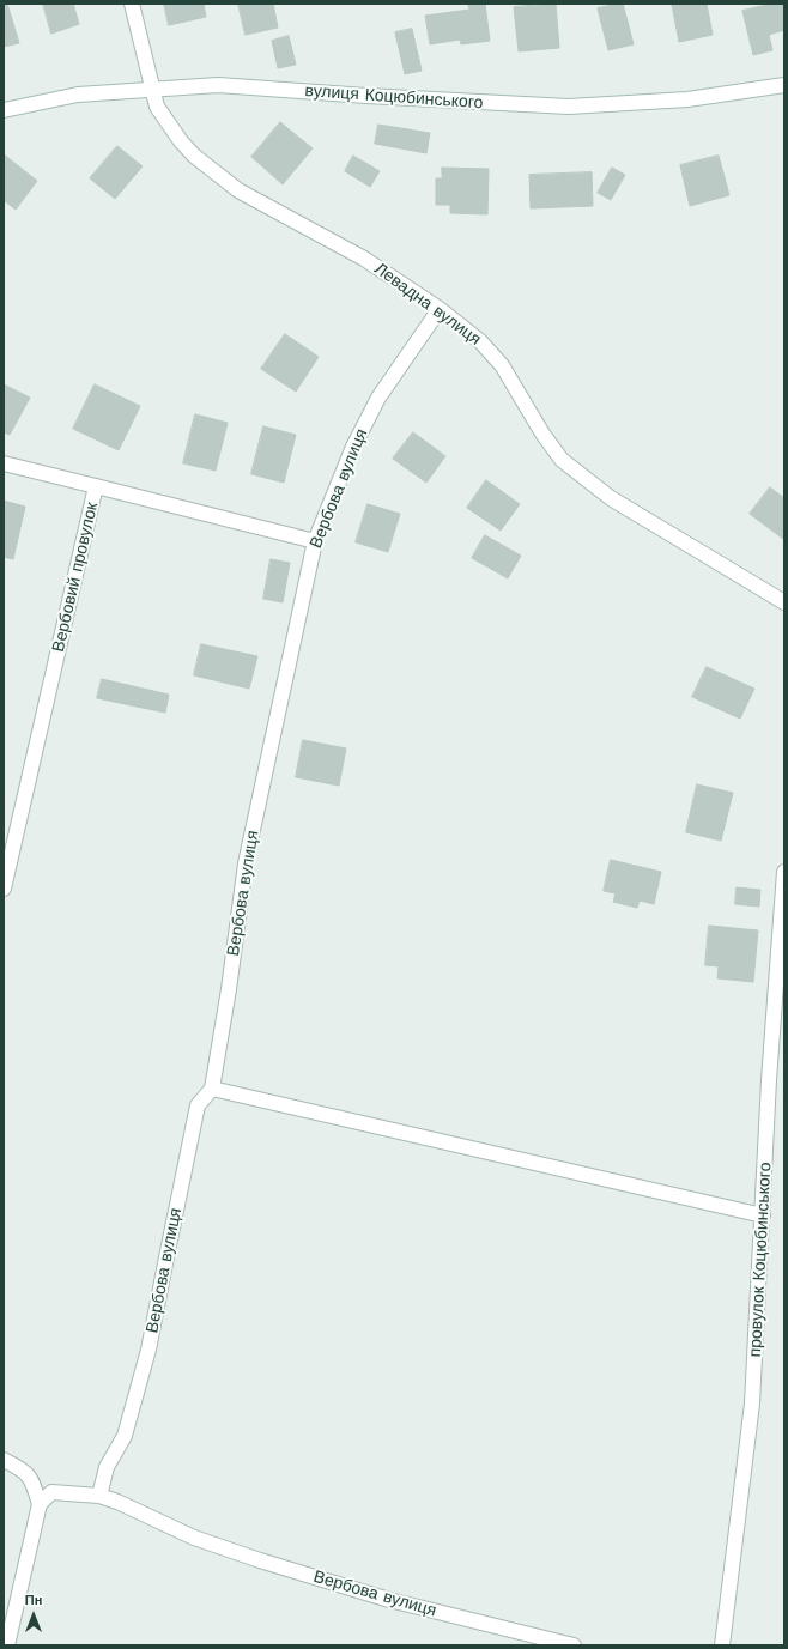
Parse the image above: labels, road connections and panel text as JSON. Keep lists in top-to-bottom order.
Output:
{
  "streets": {
    "street": [
      "вулиця Коцюбинського",
      "Левадна вулиця",
      "Вербова вулиця",
      "Вербовий провулок",
      "провулок Коцюбинського"
    ]
  },
  "crossings": [
    ["вулиця Коцюбинського", "Левадна вулиця"],
    ["Левадна вулиця", "Вербова вулиця"],
    ["Вербова вулиця", "Вербовий провулок"]
  ],
  "north": "top"
}
